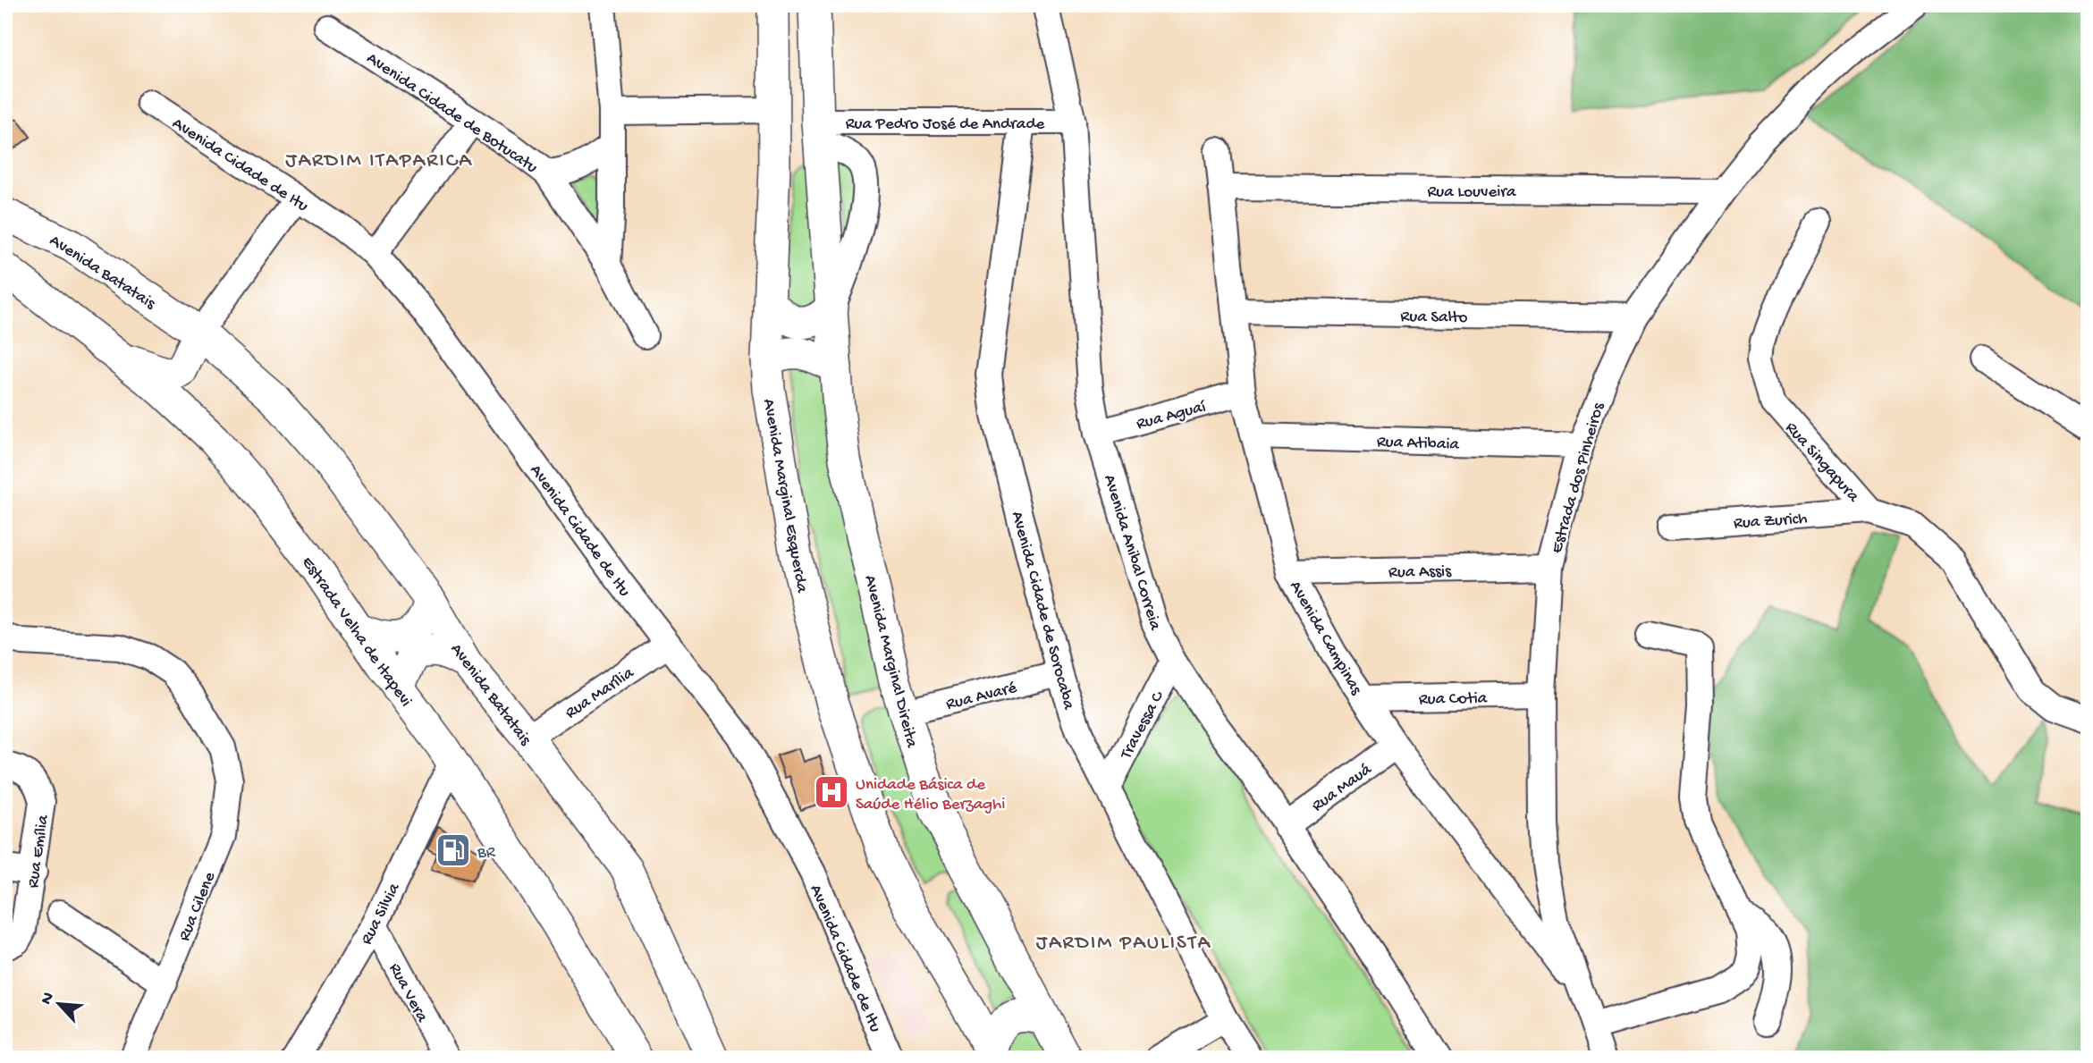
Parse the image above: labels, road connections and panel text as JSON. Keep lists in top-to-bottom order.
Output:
{
  "streets": {
    "main road": [
      "Avenida Batatais",
      "Avenida Marginal Esquerda",
      "Estrada Velha de Itapevi",
      "Avenida Marginal Direita"
    ],
    "street": [
      "Avenida Cidade de Botucatu",
      "Rua Pedro José de Andrade",
      "Avenida Cidade de Itu",
      "Rua Louveira",
      "Rua Salto",
      "Rua Aguaí",
      "Rua Atibaia",
      "Rua Singapura",
      "Estrada dos Pinheiros",
      "Rua Zurich",
      "Avenida Anibal Correia",
      "Rua Assis",
      "Avenida Cidade de Sorocaba",
      "Avenida Campinas",
      "Rua Marília",
      "Rua Avaré",
      "Rua Cotia",
      "Travessa C",
      "Rua Mauá",
      "Rua Emília",
      "Rua Cilene",
      "Rua Silvia",
      "Rua Vera"
    ]
  },
  "crossings": [
    ["Rua Pedro José de Andrade", "Avenida Anibal Correia"],
    ["Rua Pedro José de Andrade", "Avenida Cidade de Sorocaba"],
    ["Rua Pedro José de Andrade", "Avenida Marginal Direita"],
    ["Avenida Cidade de Itu", "Rua Marília"],
    ["Rua Louveira", "Estrada dos Pinheiros"],
    ["Rua Louveira", "Avenida Campinas"],
    ["Avenida Batatais", "Rua Marília"],
    ["Rua Salto", "Estrada dos Pinheiros"],
    ["Rua Salto", "Avenida Campinas"],
    ["Rua Aguaí", "Avenida Anibal Correia"],
    ["Rua Aguaí", "Avenida Campinas"],
    ["Rua Atibaia", "Estrada dos Pinheiros"],
    ["Rua Atibaia", "Avenida Campinas"],
    ["Rua Singapura", "Rua Zurich"],
    ["Estrada dos Pinheiros", "Rua Assis"],
    ["Estrada dos Pinheiros", "Avenida Campinas"],
    ["Estrada dos Pinheiros", "Rua Cotia"],
    ["Avenida Anibal Correia", "Travessa C"],
    ["Avenida Anibal Correia", "Rua Mauá"],
    ["Rua Assis", "Avenida Campinas"],
    ["Avenida Cidade de Sorocaba", "Rua Avaré"],
    ["Avenida Cidade de Sorocaba", "Travessa C"],
    ["Estrada Velha de Itapevi", "Rua Silvia"],
    ["Avenida Campinas", "Rua Cotia"],
    ["Avenida Campinas", "Rua Mauá"],
    ["Avenida Marginal Direita", "Rua Avaré"],
    ["Rua Silvia", "Rua Vera"]
  ],
  "districts": ["JARDIM ITAPARICA", "JARDIM PAULISTA"],
  "places": {
    "hospital": ["Unidade Básica de Saúde Hélio Berzaghi"],
    "fuel station": ["BR"]
  },
  "north": "top left"
}
